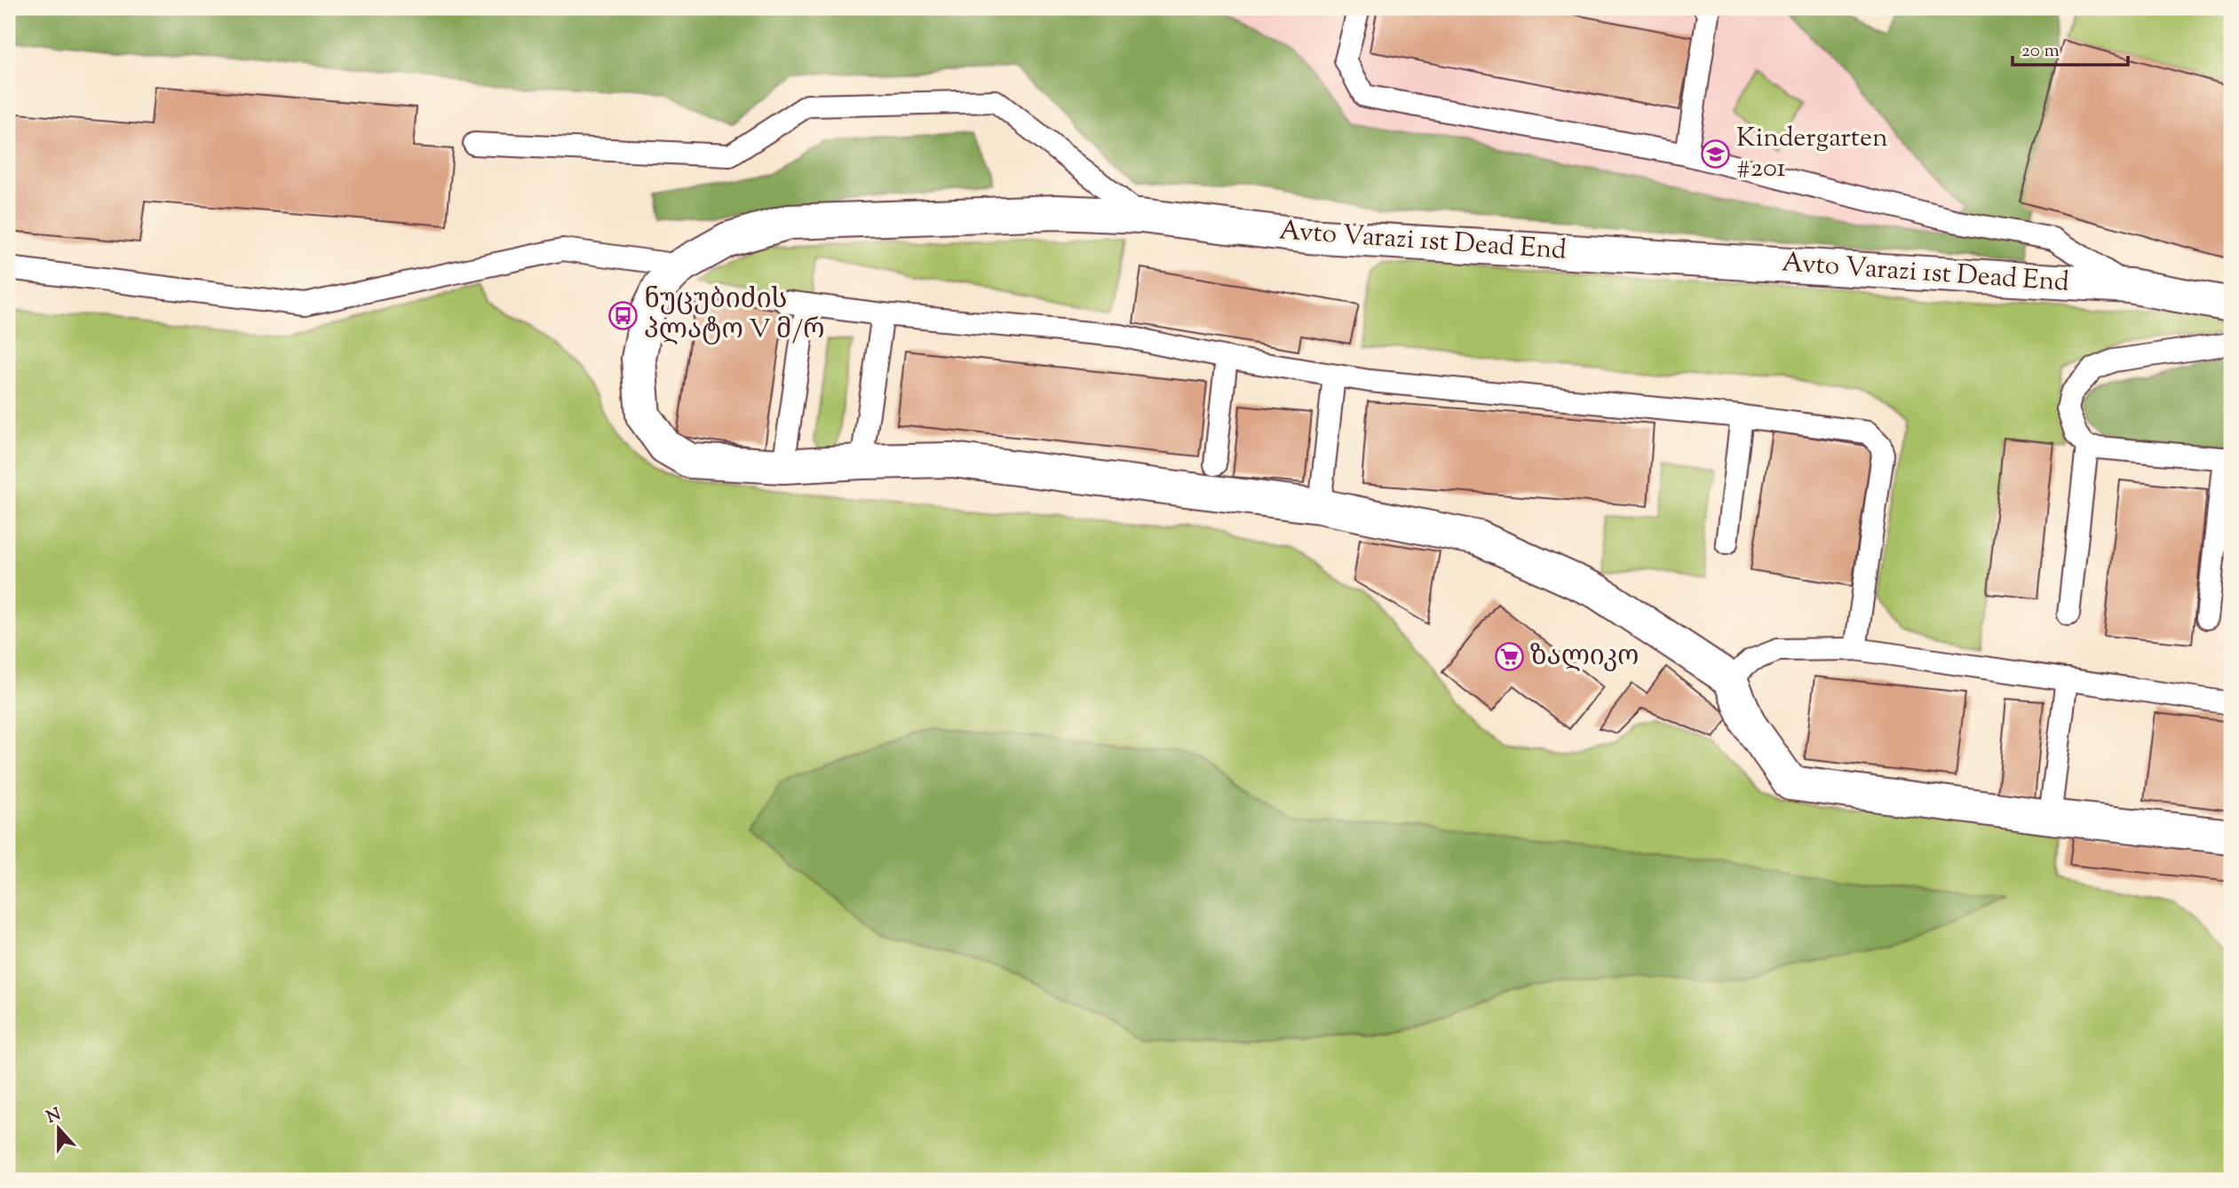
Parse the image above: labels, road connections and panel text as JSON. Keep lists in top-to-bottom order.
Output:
{
  "streets": {
    "street": ["Avto Varazi 1st Dead End"]
  },
  "places": {
    "school or university": ["Kindergarten #201"],
    "bus stop": ["ნუცუბიძის პლატო V მ/რ"],
    "supermarket": ["ზალიკო"]
  },
  "scale_bar": "20 m",
  "north": "top"
}
